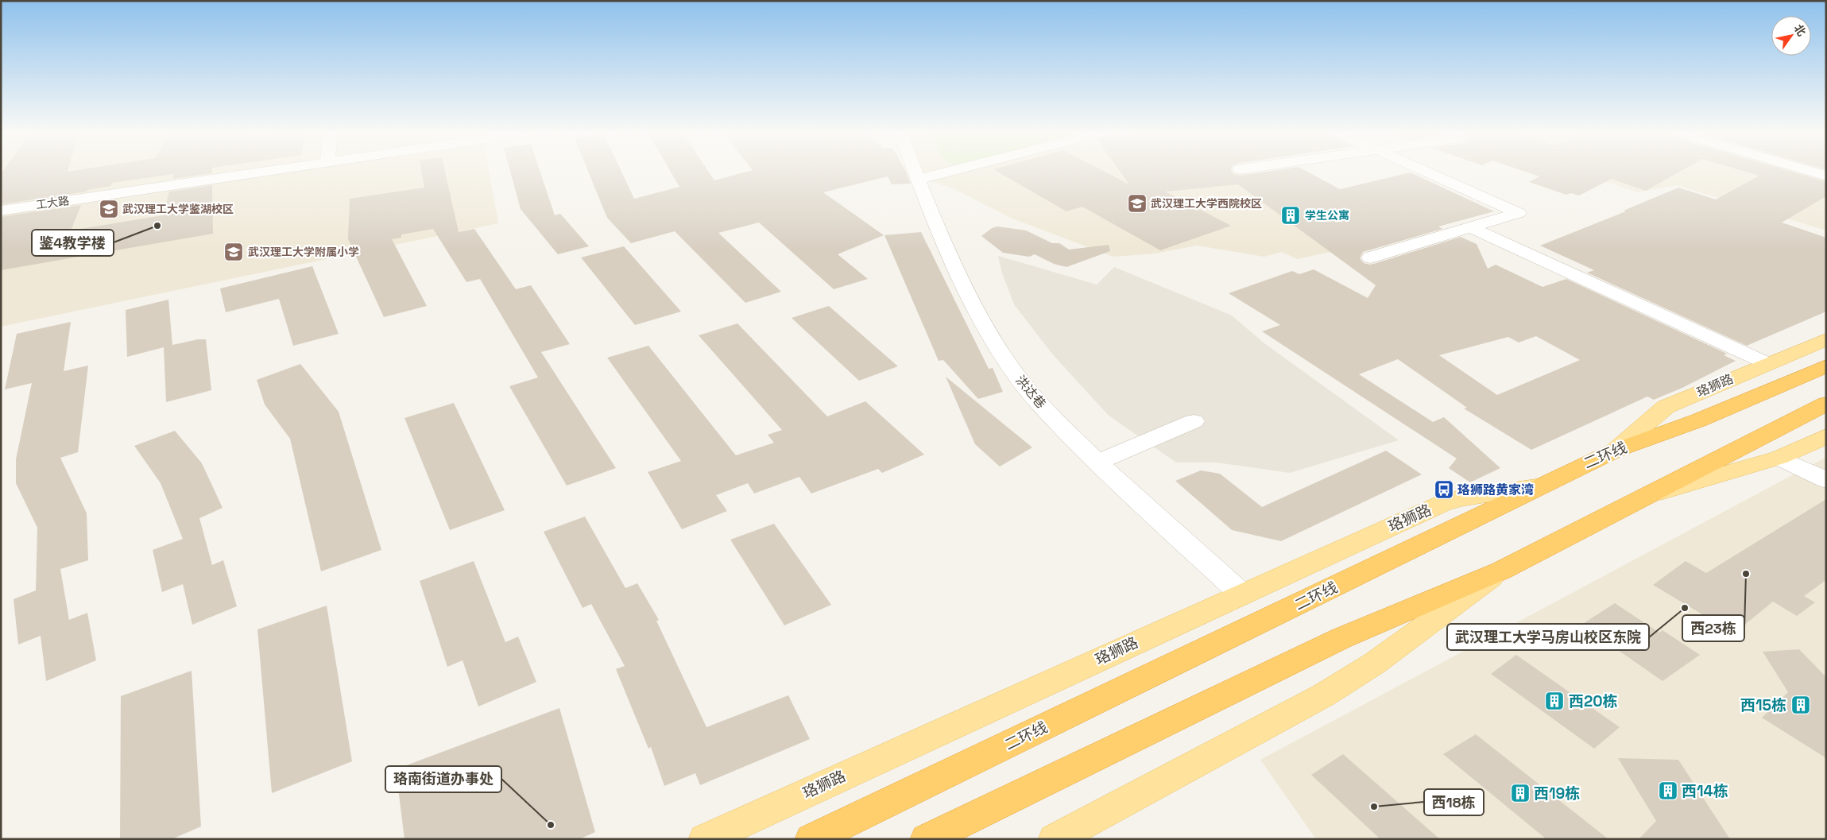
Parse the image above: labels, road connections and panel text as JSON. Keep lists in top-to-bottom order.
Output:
{
  "streets": {
    "highway": ["二环线"],
    "main road": ["珞狮路"],
    "street": ["工大路", "洪达巷"]
  },
  "crossings": [
    ["珞狮路", "洪达巷"],
    ["珞狮路", "二环线"]
  ],
  "places": {
    "school or university": ["武汉理工大学西院校区", "武汉理工大学鉴湖校区", "武汉理工大学附属小学"],
    "building": [
      "学生公寓",
      "西20栋",
      "西15栋",
      "西14栋",
      "西19栋"
    ],
    "other": [
      "鉴4教学楼",
      "西23栋",
      "武汉理工大学马房山校区东院",
      "西18栋",
      "珞南街道办事处"
    ],
    "bus stop": ["珞狮路黄家湾"]
  },
  "north": "top right"
}
